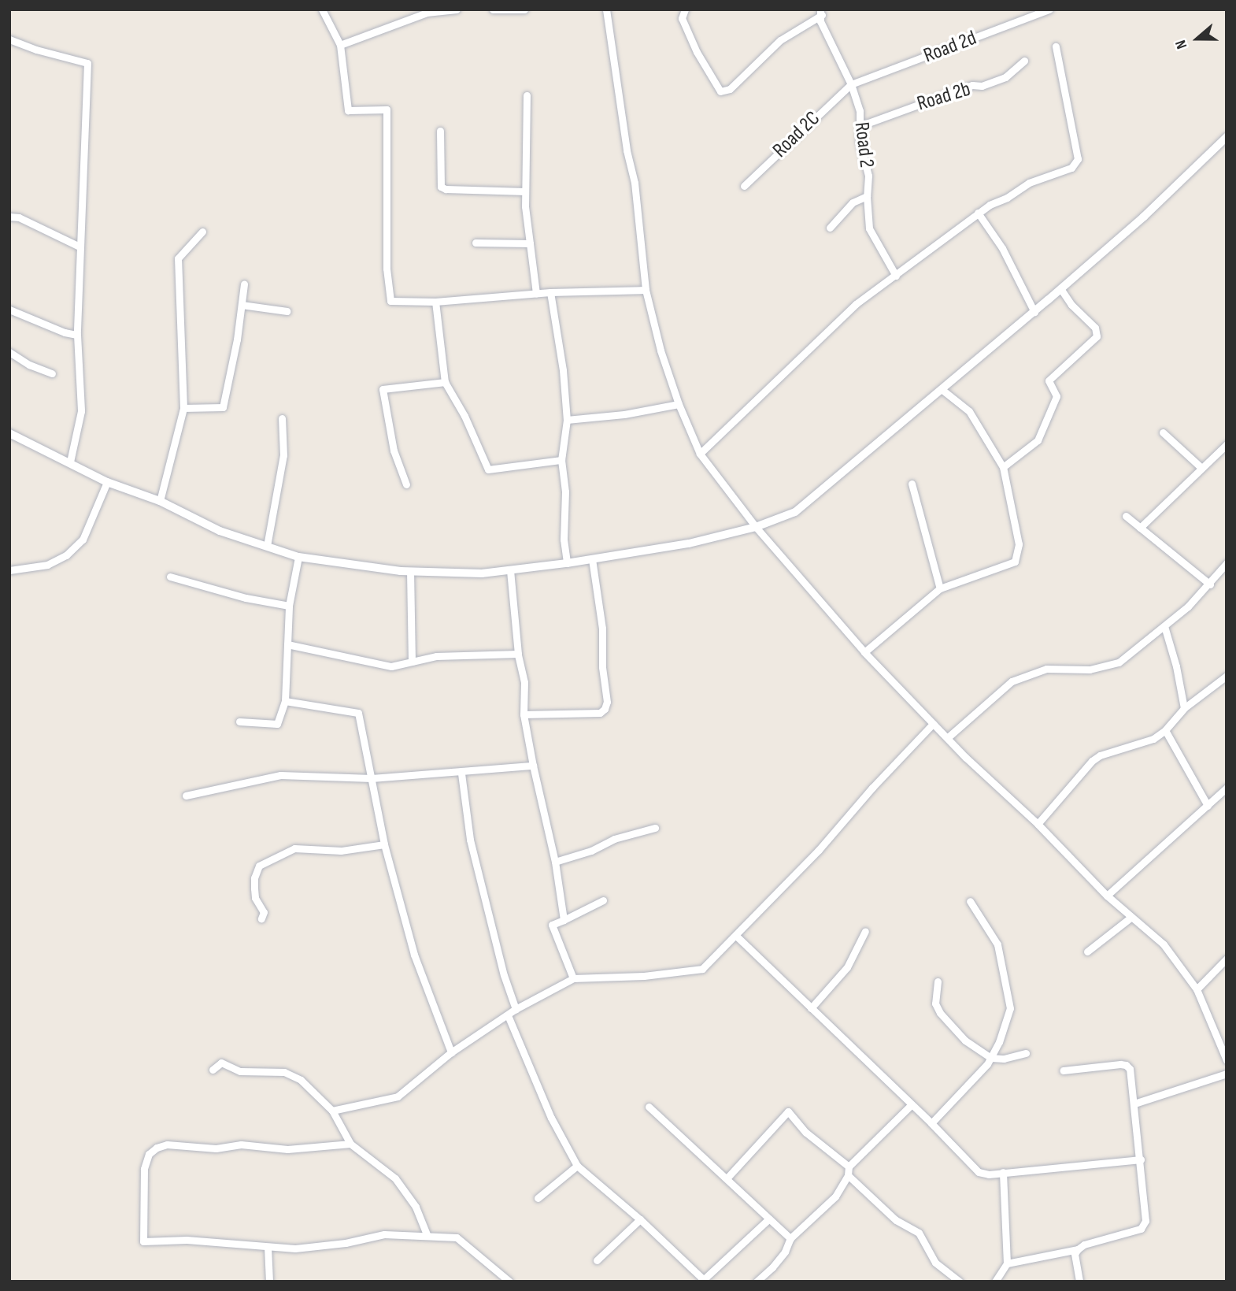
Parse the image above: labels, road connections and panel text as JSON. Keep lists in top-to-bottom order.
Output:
{
  "streets": {
    "street": [
      "Road 2d",
      "Road 2b",
      "Road 2C",
      "Road 2"
    ]
  },
  "crossings": [
    ["Road 2d", "Road 2C"],
    ["Road 2d", "Road 2"],
    ["Road 2b", "Road 2"],
    ["Road 2C", "Road 2"]
  ],
  "north": "left"
}
